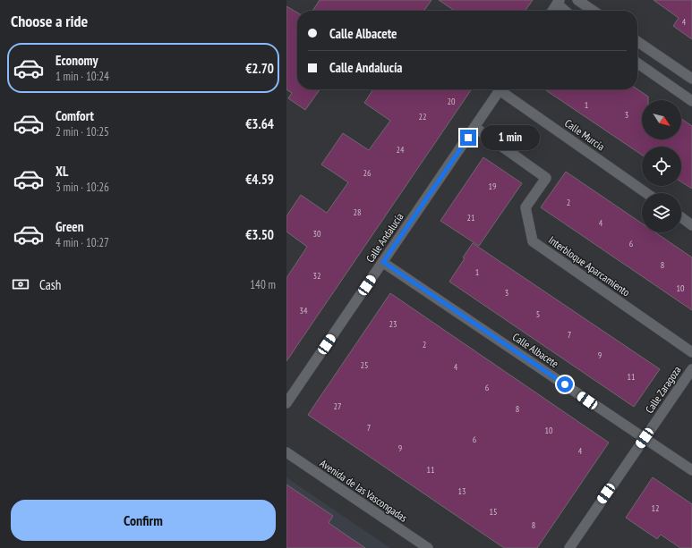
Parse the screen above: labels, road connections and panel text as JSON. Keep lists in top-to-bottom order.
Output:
{
  "streets": {
    "street": [
      "Calle Murcia",
      "Calle Andalucía",
      "Interbloque Aparcamiento",
      "Calle Albacete",
      "Calle Zaragoza",
      "Avenida de las Vascongadas"
    ]
  },
  "crossings": [
    ["Calle Andalucía", "Interbloque Aparcamiento"],
    ["Calle Andalucía", "Calle Albacete"],
    ["Calle Albacete", "Calle Zaragoza"]
  ],
  "house_numbers": [
    "4",
    "20",
    "1",
    "3",
    "22",
    "24",
    "26",
    "19",
    "2",
    "28",
    "21",
    "4",
    "30",
    "6",
    "8",
    "1",
    "32",
    "10",
    "3",
    "34",
    "5",
    "23",
    "7",
    "2",
    "9",
    "25",
    "4",
    "11",
    "6",
    "27",
    "8",
    "7",
    "10",
    "6",
    "9",
    "4",
    "11",
    "13",
    "12",
    "15",
    "8"
  ],
  "north": "bottom right",
  "page": {
    "heading": "Choose a ride",
    "banner": ["Calle Albacete", "Calle Andalucía"],
    "list": [
      {
        "name": "Economy",
        "note": "1 min · 10:24",
        "value": "€2.70"
      },
      {
        "name": "Comfort",
        "note": "2 min · 10:25",
        "value": "€3.64"
      },
      {
        "name": "XL",
        "note": "3 min · 10:26",
        "value": "€4.59"
      },
      {
        "name": "Green",
        "note": "4 min · 10:27",
        "value": "€3.50"
      }
    ],
    "bubble": "1 min",
    "pay": ["Cash", "140 m"],
    "buttons": "Confirm"
  }
}
